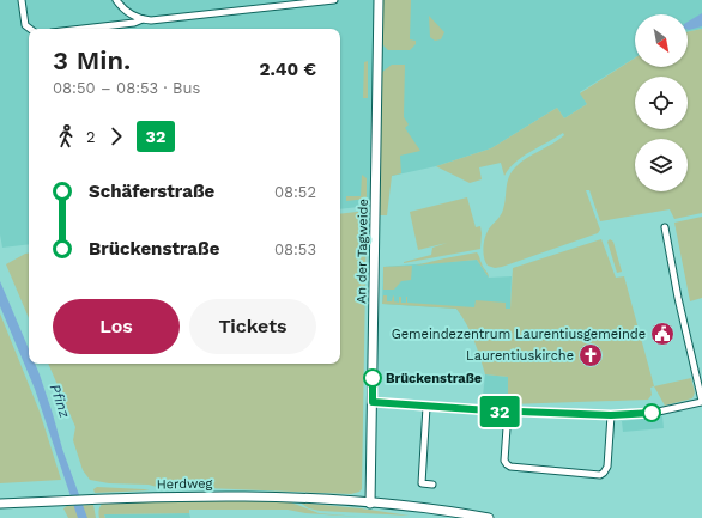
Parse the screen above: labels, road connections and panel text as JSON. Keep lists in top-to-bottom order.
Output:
{
  "streets": {
    "main road": ["An der Tagweide", "Herdweg"]
  },
  "crossings": [
    ["An der Tagweide", "Herdweg"]
  ],
  "water": ["Pfinz"],
  "places": {
    "public building": ["Gemeindezentrum Laurentiusgemeinde"],
    "church": ["Laurentiuskirche"],
    "other": ["Brückenstraße"]
  },
  "lines": ["bus line 32"],
  "north": "bottom right",
  "page": {
    "on_map": "32",
    "heading": ["3 Min.", "08:50 – 08:53 · Bus", "2.40 €"],
    "legs": ["2", "32"],
    "list": [
      {
        "name": "Schäferstraße",
        "value": "08:52"
      },
      {
        "name": "Brückenstraße",
        "value": "08:53"
      }
    ],
    "buttons": ["Los", "Tickets"]
  }
}
